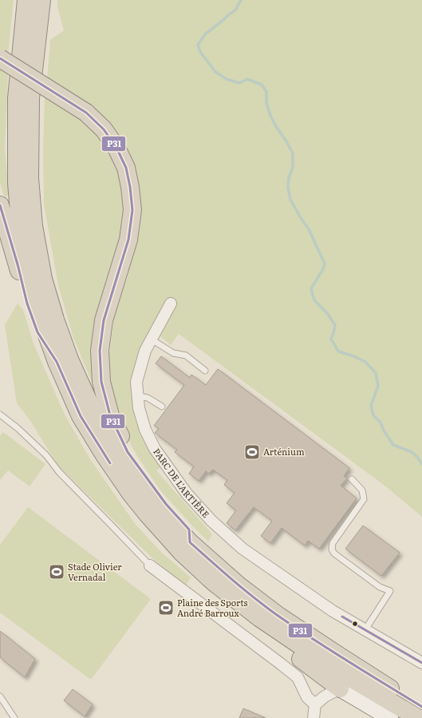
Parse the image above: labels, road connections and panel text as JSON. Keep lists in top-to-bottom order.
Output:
{
  "streets": {
    "street": ["PARC DE L'ARTIÈRE"]
  },
  "places": {
    "sports": ["Arténium", "Stade Olivier Vernadal", "Plaine des Sports André Barroux"]
  },
  "lines": ["transit line P31"]
}
